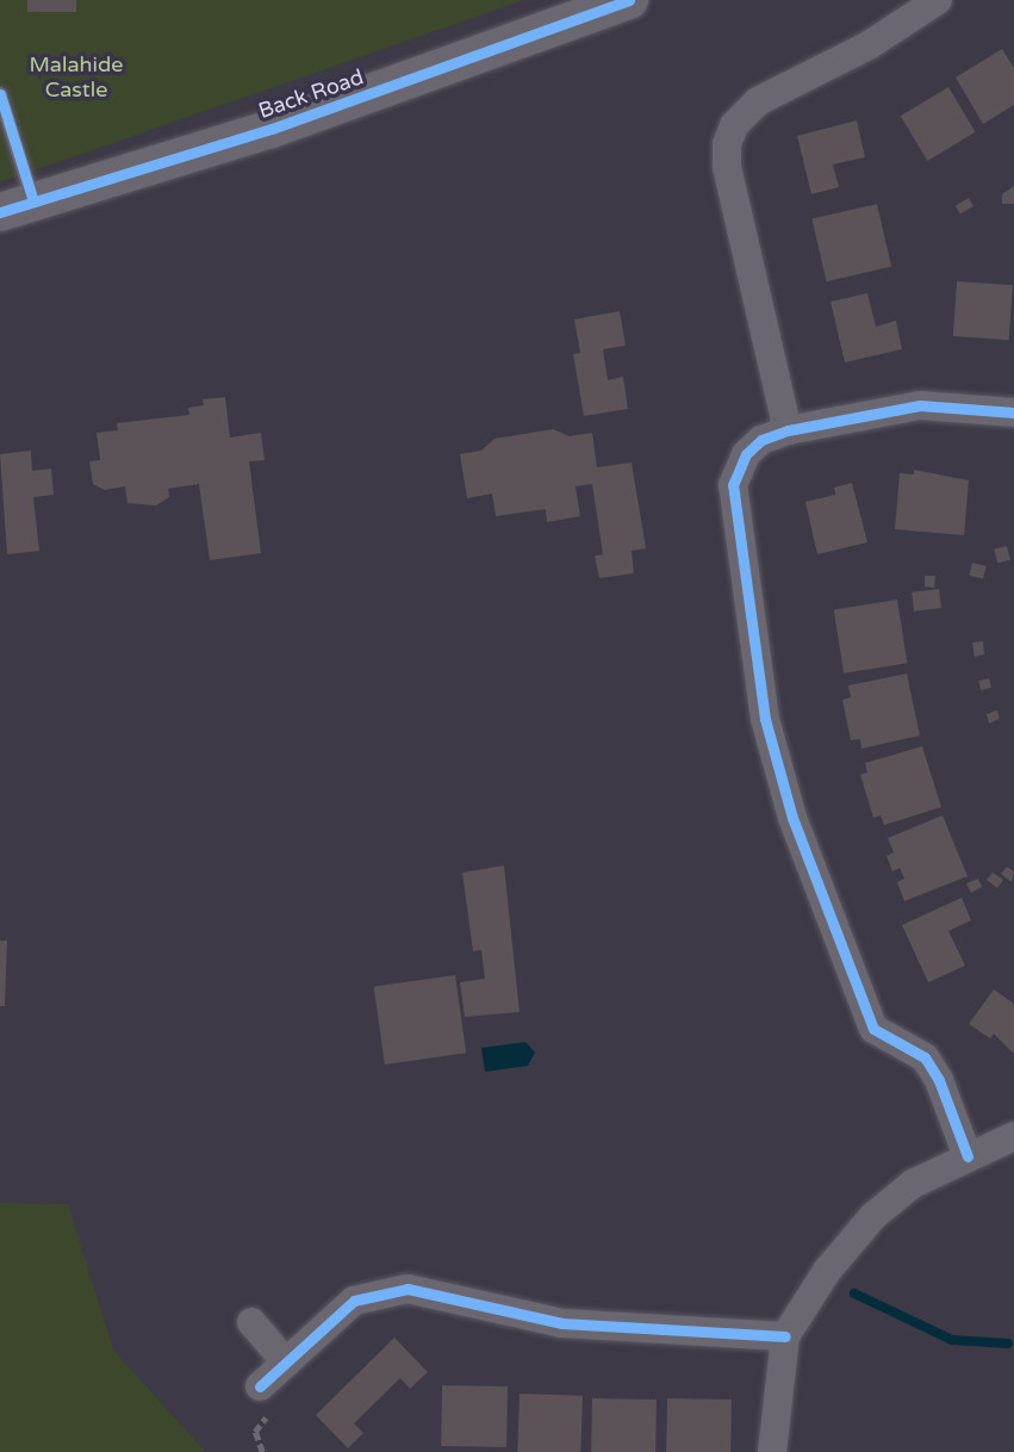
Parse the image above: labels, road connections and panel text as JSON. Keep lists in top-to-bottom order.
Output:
{
  "streets": {
    "street": ["Back Road"]
  },
  "parks": ["Malahide Castle"]
}
